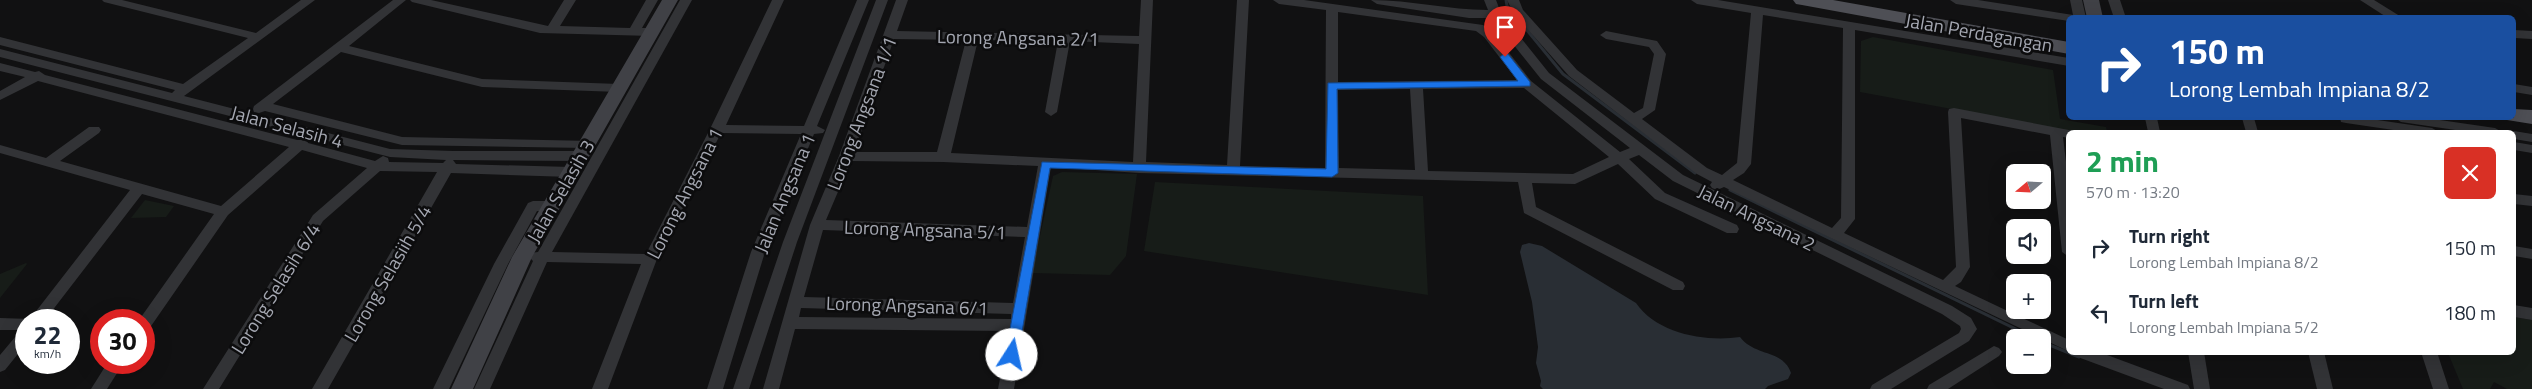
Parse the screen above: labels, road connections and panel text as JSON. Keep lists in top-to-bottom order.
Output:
{
  "streets": {
    "main road": ["Jalan Perdagangan"],
    "street": [
      "Lorong Angsana 2/1",
      "Lorong Angsana 1/1",
      "Jalan Selasih 4",
      "Jalan Selasih 3",
      "Lorong Angsana 1",
      "Jalan Angsana 1",
      "Jalan Angsana 2",
      "Lorong Angsana 5/1",
      "Lorong Selasiih 5/4",
      "Lorong Selasih 6/4",
      "Lorong Angsana 6/1"
    ]
  },
  "crossings": [
    ["Lorong Angsana 2/1", "Lorong Angsana 1/1"],
    ["Lorong Angsana 1/1", "Lorong Angsana 5/1"],
    ["Lorong Angsana 1/1", "Lorong Angsana 6/1"],
    ["Jalan Selasih 4", "Jalan Selasih 3"],
    ["Jalan Selasih 4", "Lorong Selasiih 5/4"],
    ["Jalan Selasih 4", "Lorong Selasih 6/4"]
  ],
  "north": "left",
  "page": {
    "turn": ["150 m", "Lorong Lembah Impiana 8/2"],
    "heading": ["2 min", "570 m · 13:20"],
    "map_buttons": ["+", "−"],
    "list": [
      {
        "name": "Turn right",
        "note": "Lorong Lembah Impiana 8/2",
        "value": "150 m"
      },
      {
        "name": "Turn left",
        "note": "Lorong Lembah Impiana 5/2",
        "value": "180 m"
      }
    ],
    "speed": "22 km/h",
    "limit": "30"
  }
}
